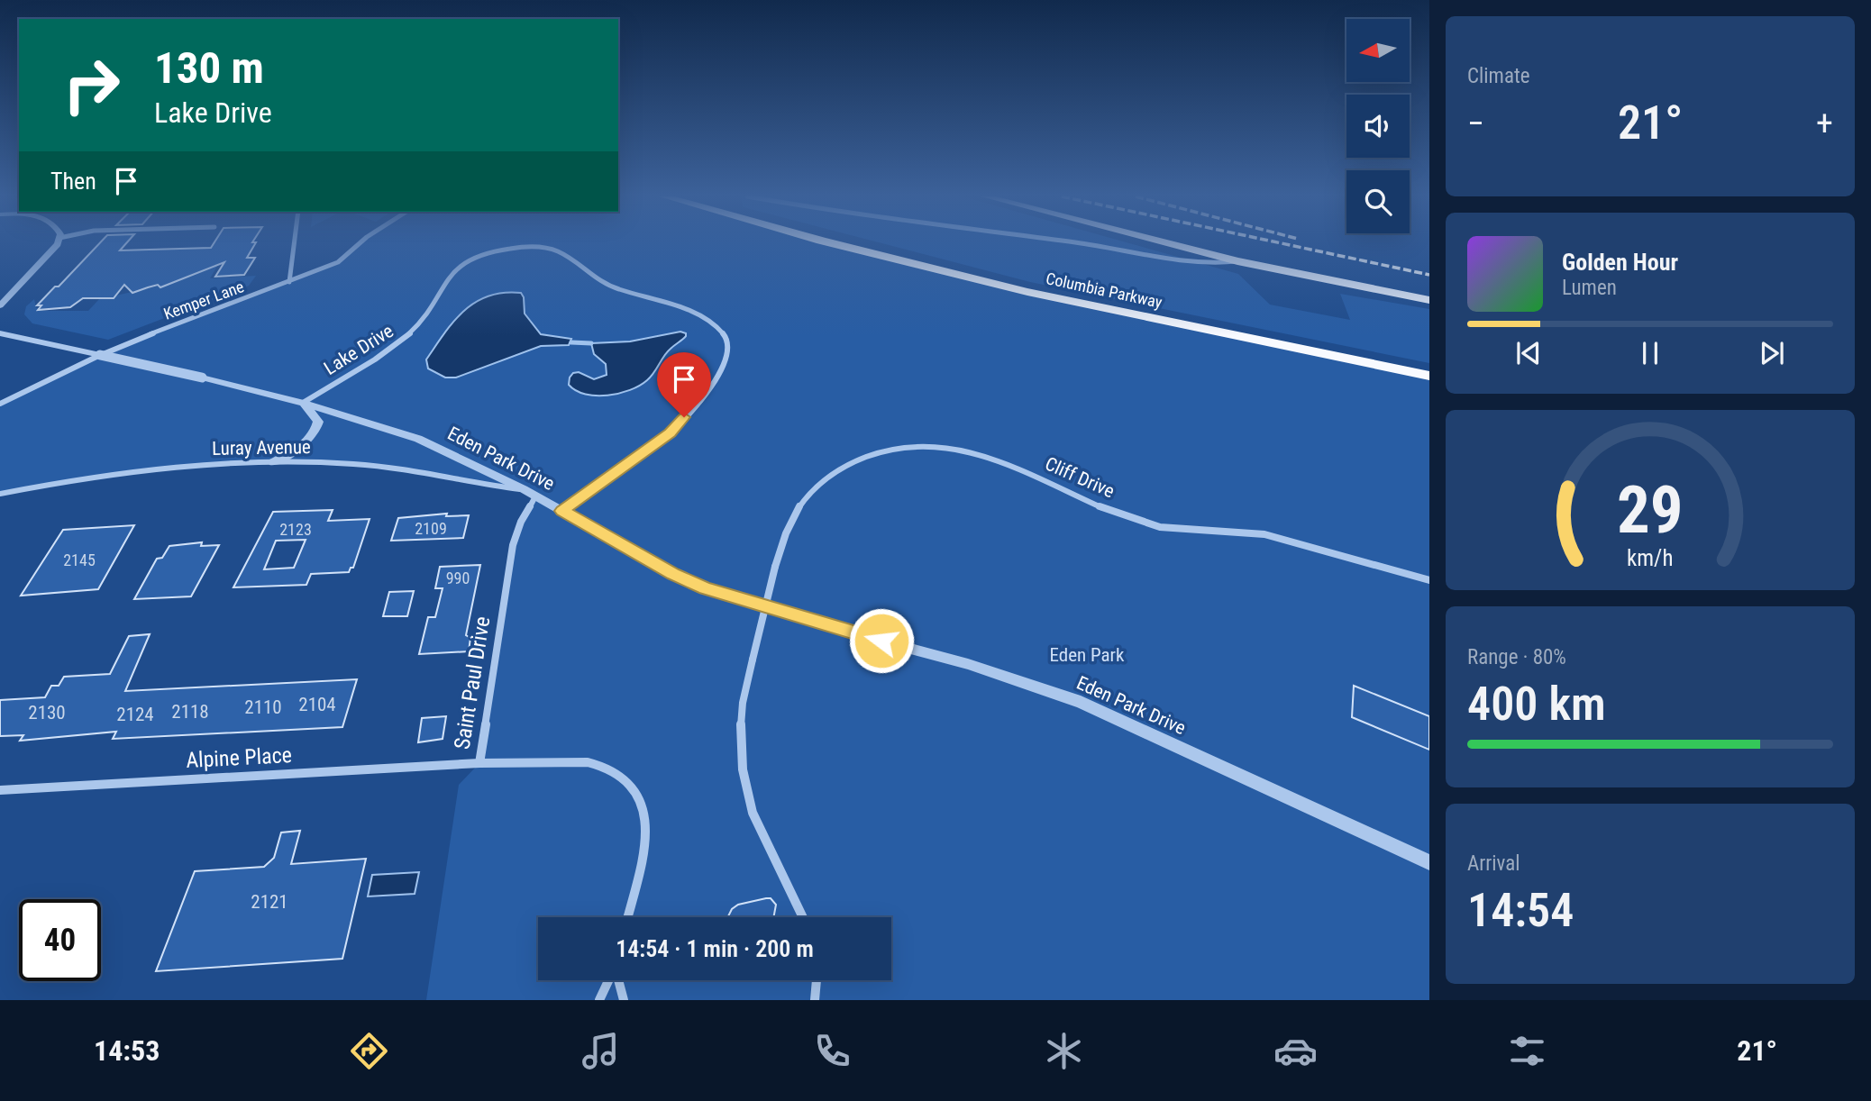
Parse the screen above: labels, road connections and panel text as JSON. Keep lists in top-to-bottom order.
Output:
{
  "streets": {
    "highway": ["Columbia Parkway"],
    "street": [
      "Kemper Lane",
      "Lake Drive",
      "Luray Avenue",
      "Eden Park Drive",
      "Cliff Drive",
      "Saint Paul Drive",
      "Alpine Place"
    ]
  },
  "crossings": [
    ["Lake Drive", "Eden Park Drive"],
    ["Luray Avenue", "Eden Park Drive"],
    ["Eden Park Drive", "Saint Paul Drive"],
    ["Saint Paul Drive", "Alpine Place"]
  ],
  "parks": ["Eden Park"],
  "house_numbers": [
    "2109",
    "2123",
    "2145",
    "990",
    "2104",
    "2110",
    "2118",
    "2130",
    "2124",
    "2121"
  ],
  "north": "left",
  "page": {
    "tile": [
      "Climate",
      ["Range · 80%", "400 km"],
      ["Arrival", "14:54"]
    ],
    "turn": ["130 m", "Lake Drive"],
    "heat": ["−", "21°", "+"],
    "then": "Then",
    "song": ["Golden Hour", "Lumen"],
    "limit": "40",
    "trip": "14:54 · 1 min · 200 m",
    "tabs": ["14:53", "21°"],
    "gauge": ["29", "km/h"]
  }
}
